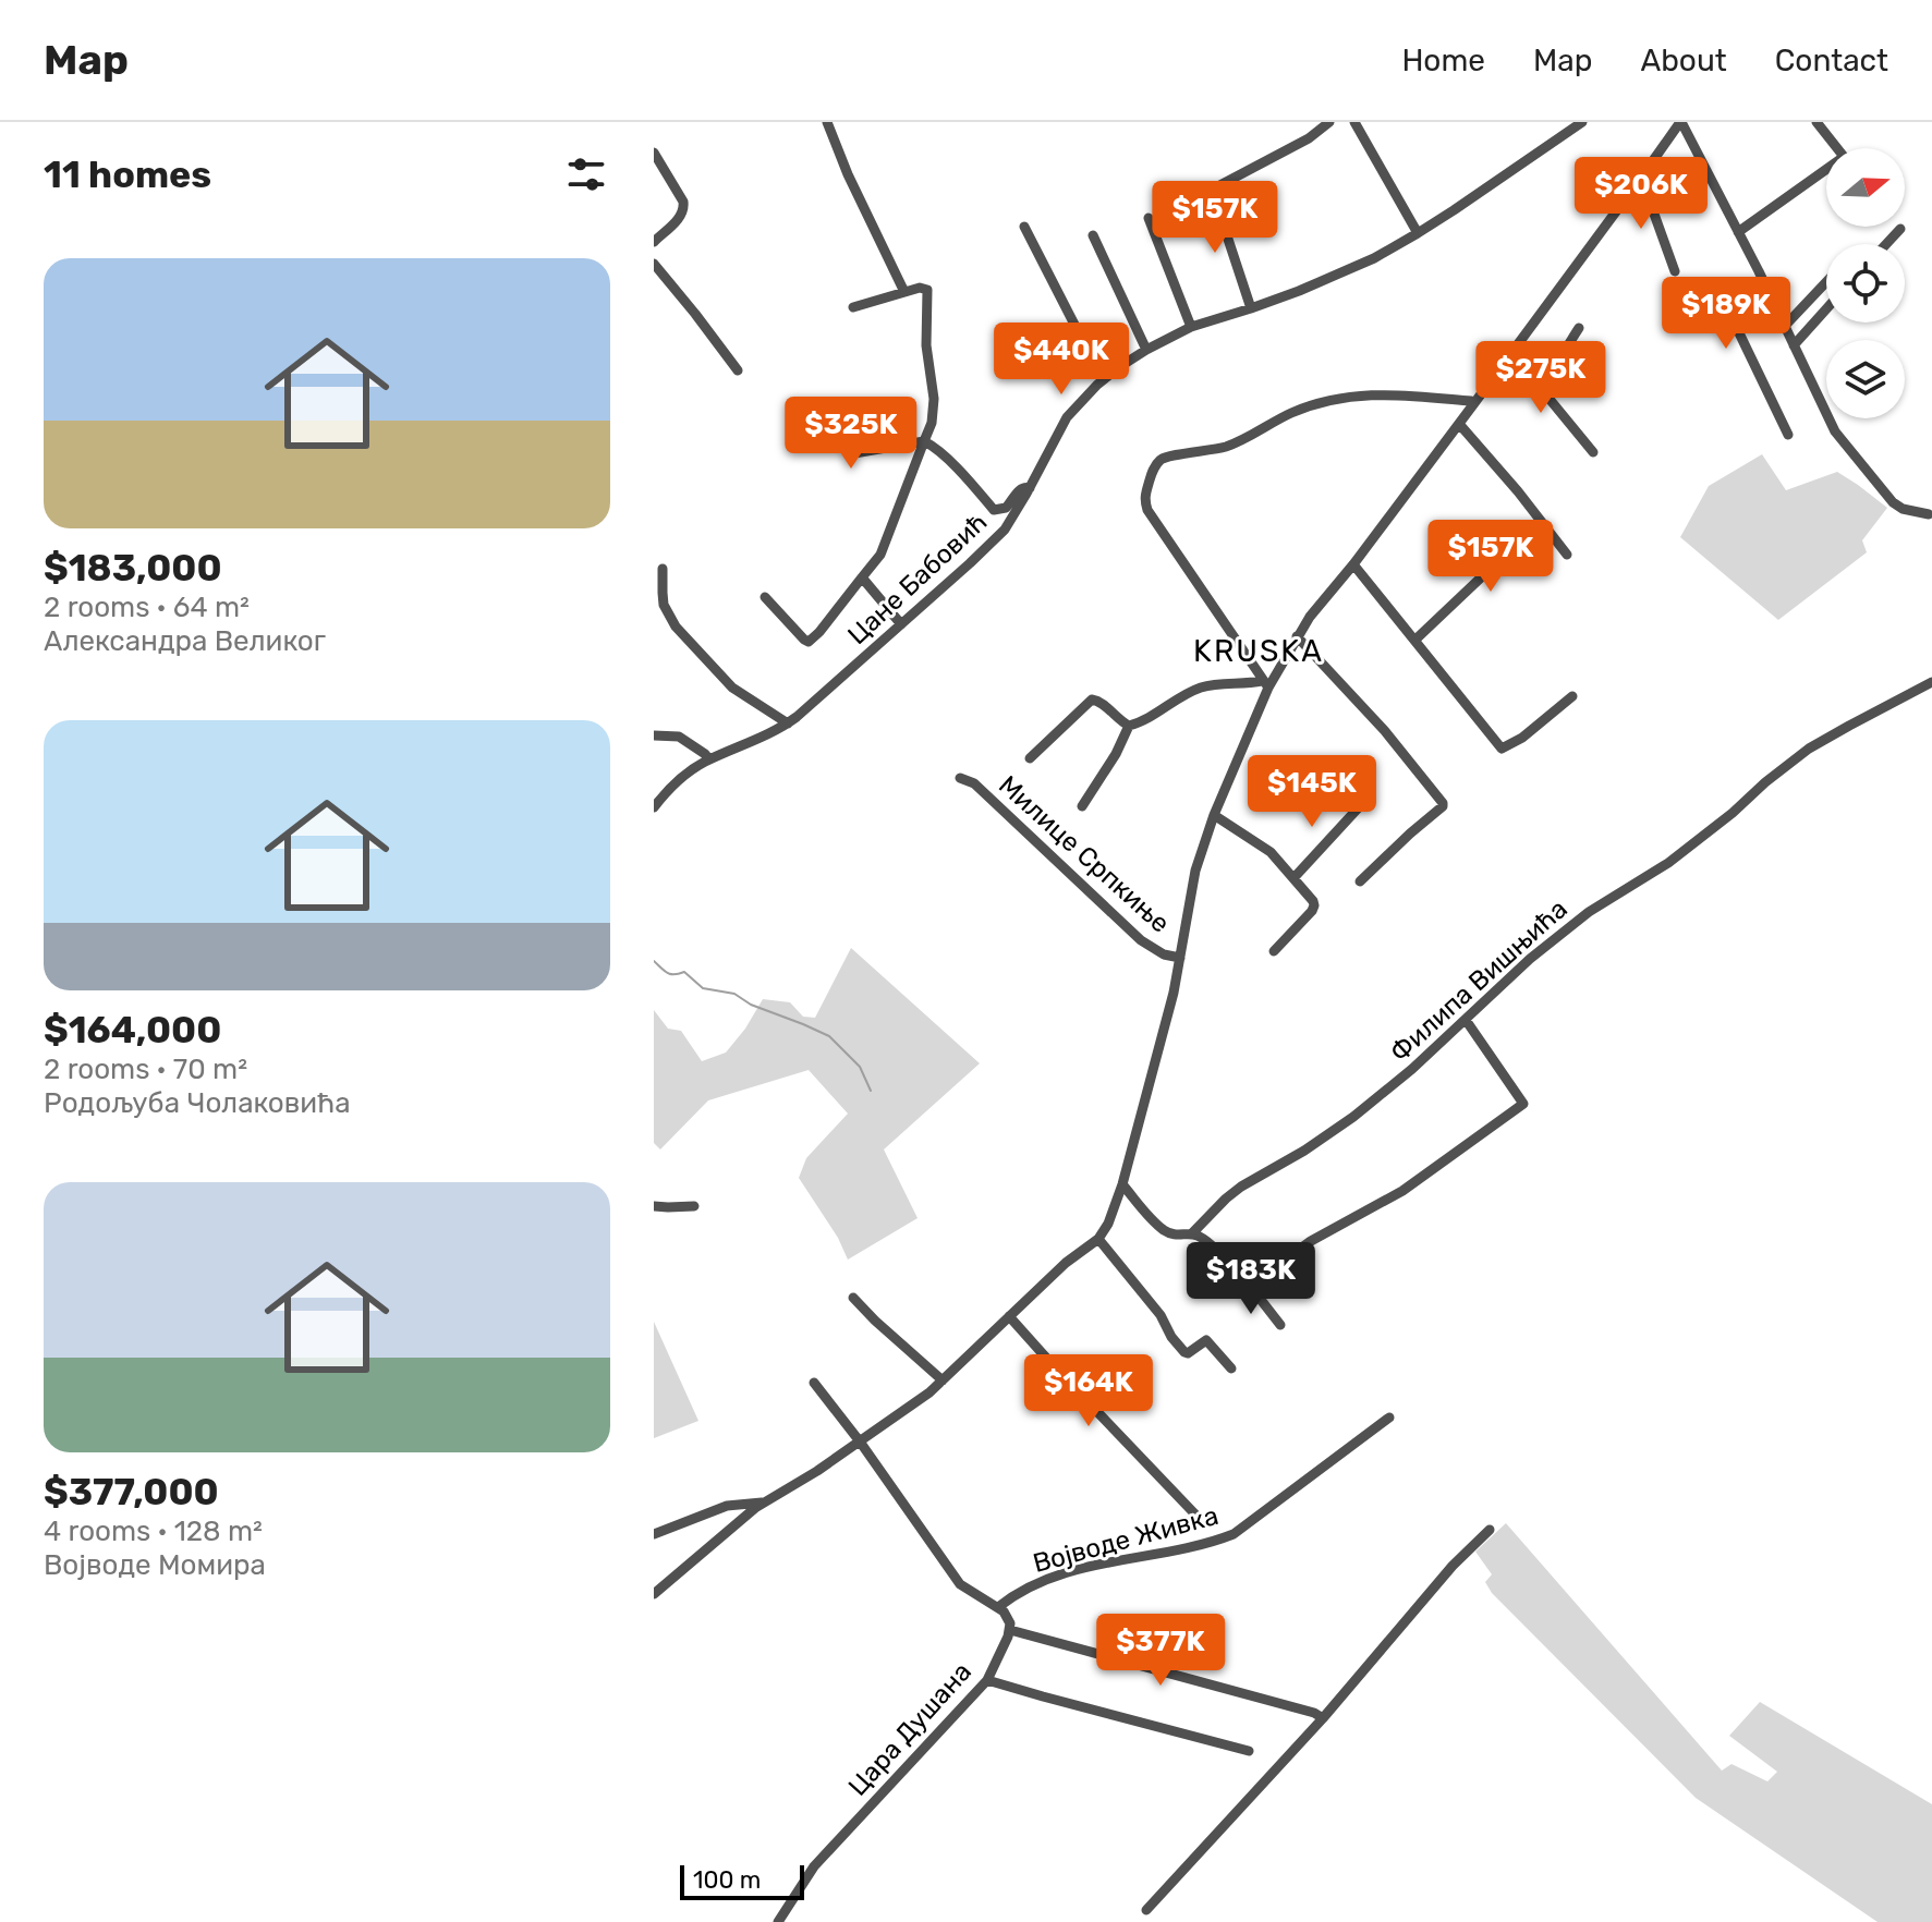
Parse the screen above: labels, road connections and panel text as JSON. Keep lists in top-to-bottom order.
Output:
{
  "streets": {
    "street": [
      "Цане Бабовић",
      "Милице Српкиње",
      "Филипа Вишњића",
      "Војводе Живка",
      "Цара Душана"
    ]
  },
  "districts": ["KRUSKA"],
  "scale_bar": "100 m",
  "north": "right",
  "page": {
    "header": "Map",
    "nav": [
      "Home",
      "Map",
      "About",
      "Contact"
    ],
    "heading": "11 homes",
    "price": [
      "$206K",
      "$157K",
      "$189K",
      "$440K",
      "$275K",
      "$325K",
      "$157K",
      "$145K",
      "$183K",
      "$164K",
      "$377K"
    ],
    "list": [
      {
        "name": "$183,000",
        "note": "2 rooms · 64 m² · Александра Великог"
      },
      {
        "name": "$164,000",
        "note": "2 rooms · 70 m² · Родољуба Чолаковића"
      },
      {
        "name": "$377,000",
        "note": "4 rooms · 128 m² · Војводе Момира"
      }
    ],
    "scale": "100 m"
  }
}
